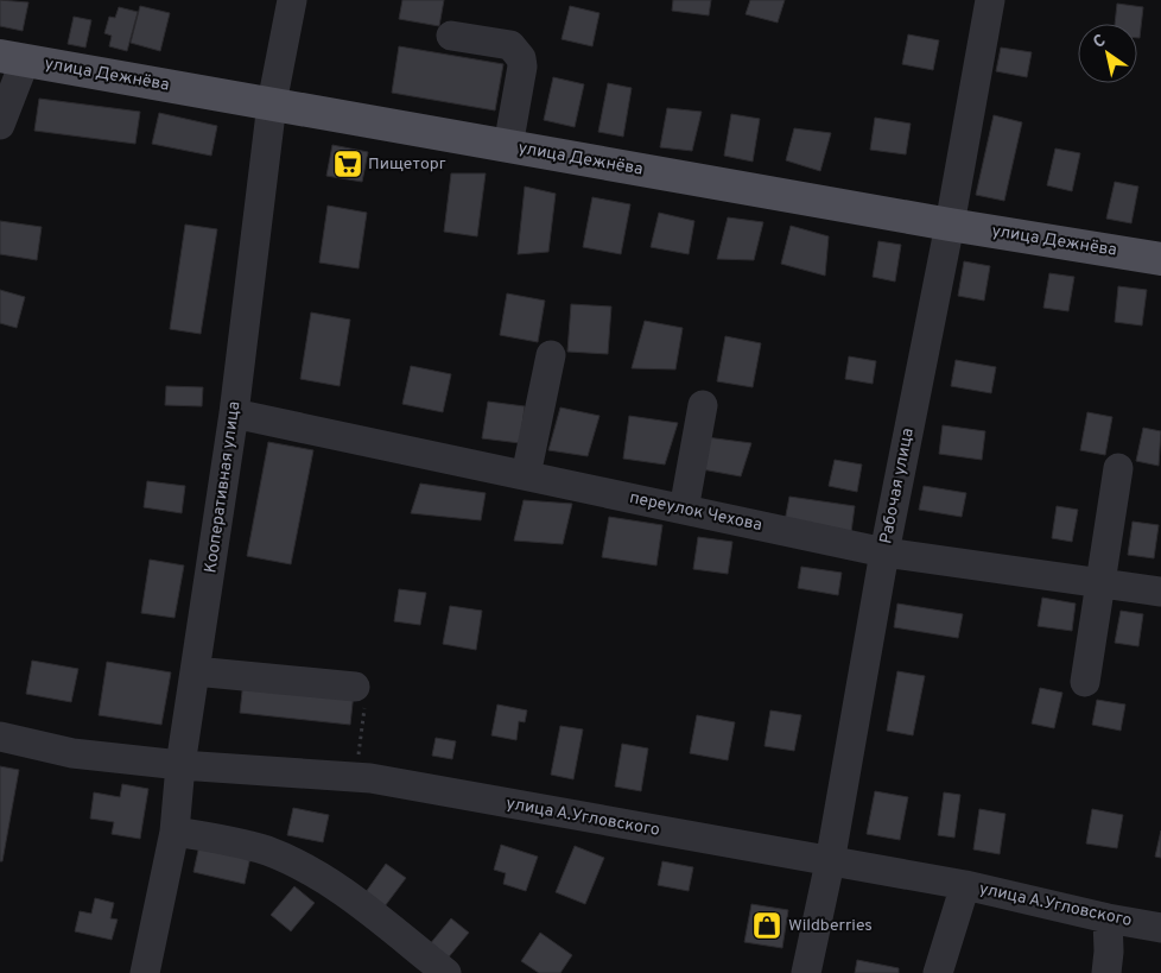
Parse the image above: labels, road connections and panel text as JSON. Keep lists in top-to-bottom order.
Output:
{
  "streets": {
    "main road": ["улица Дежнёва"],
    "street": [
      "Рабочая улица",
      "Кооперативная улица",
      "переулок Чехова",
      "улица А.Угловского"
    ]
  },
  "crossings": [
    ["улица Дежнёва", "Рабочая улица"],
    ["улица Дежнёва", "Кооперативная улица"],
    ["Рабочая улица", "переулок Чехова"],
    ["Рабочая улица", "улица А.Угловского"],
    ["Кооперативная улица", "переулок Чехова"],
    ["Кооперативная улица", "улица А.Угловского"]
  ],
  "places": {
    "supermarket": ["Пищеторг"],
    "shop": ["Wildberries"]
  },
  "north": "top left"
}
